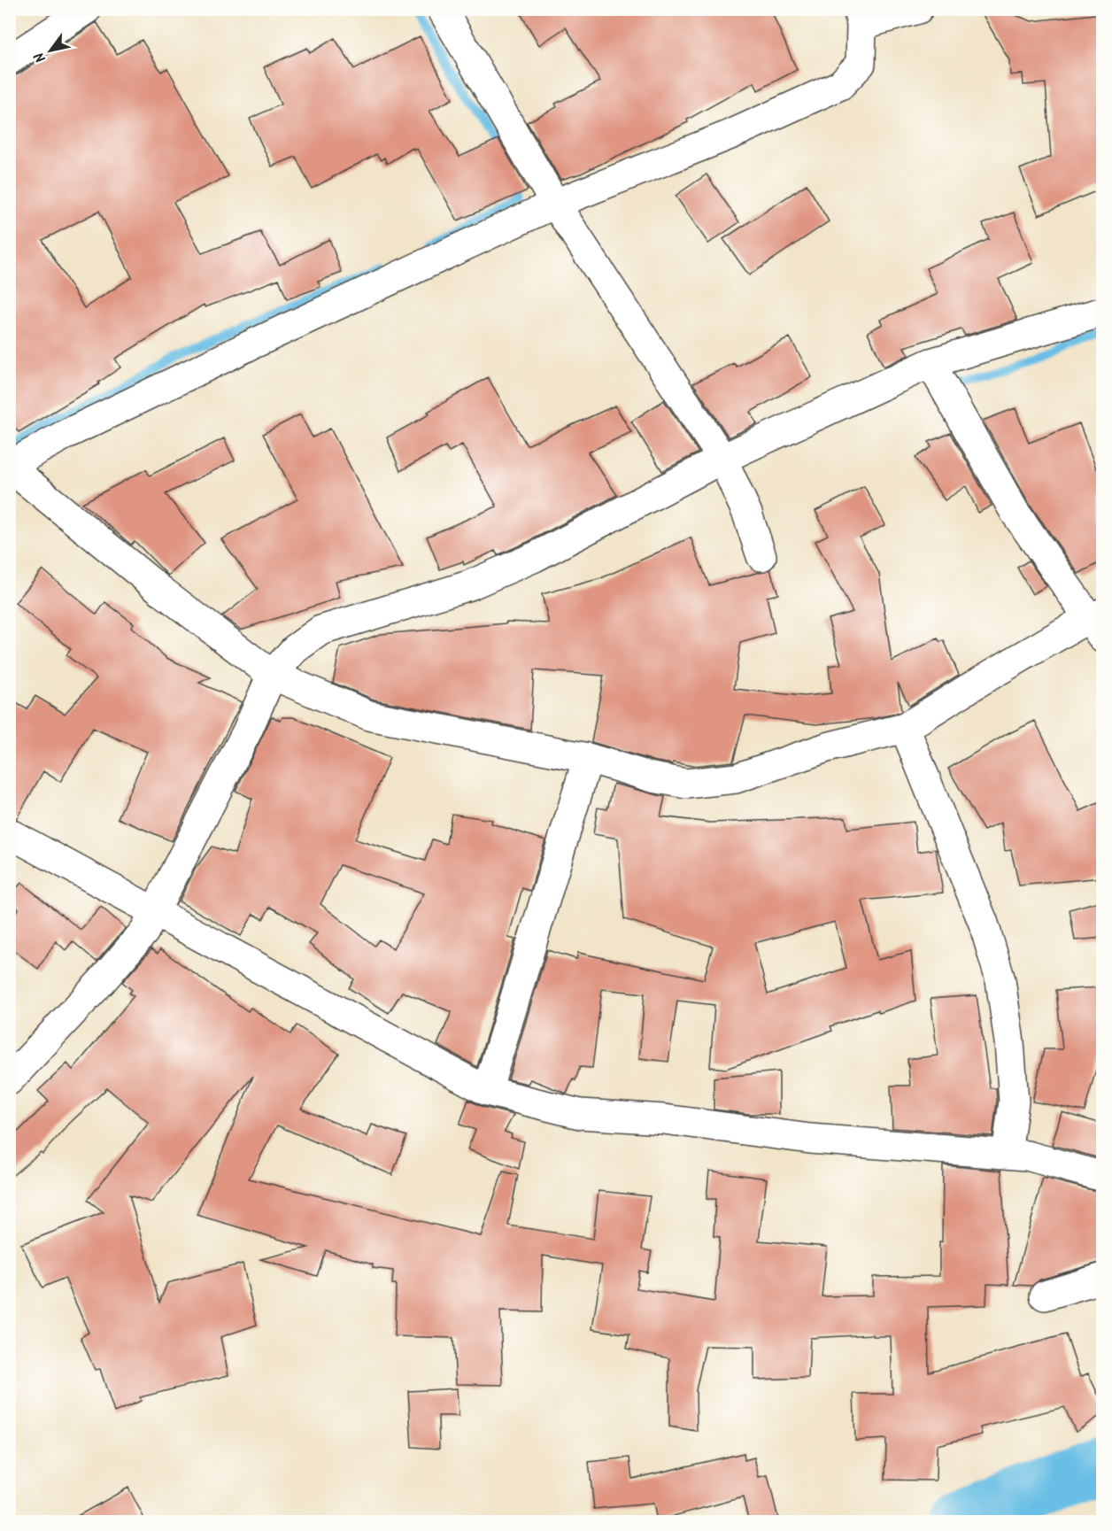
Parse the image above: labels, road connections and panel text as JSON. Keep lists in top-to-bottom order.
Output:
{
  "north": "bottom left"
}
